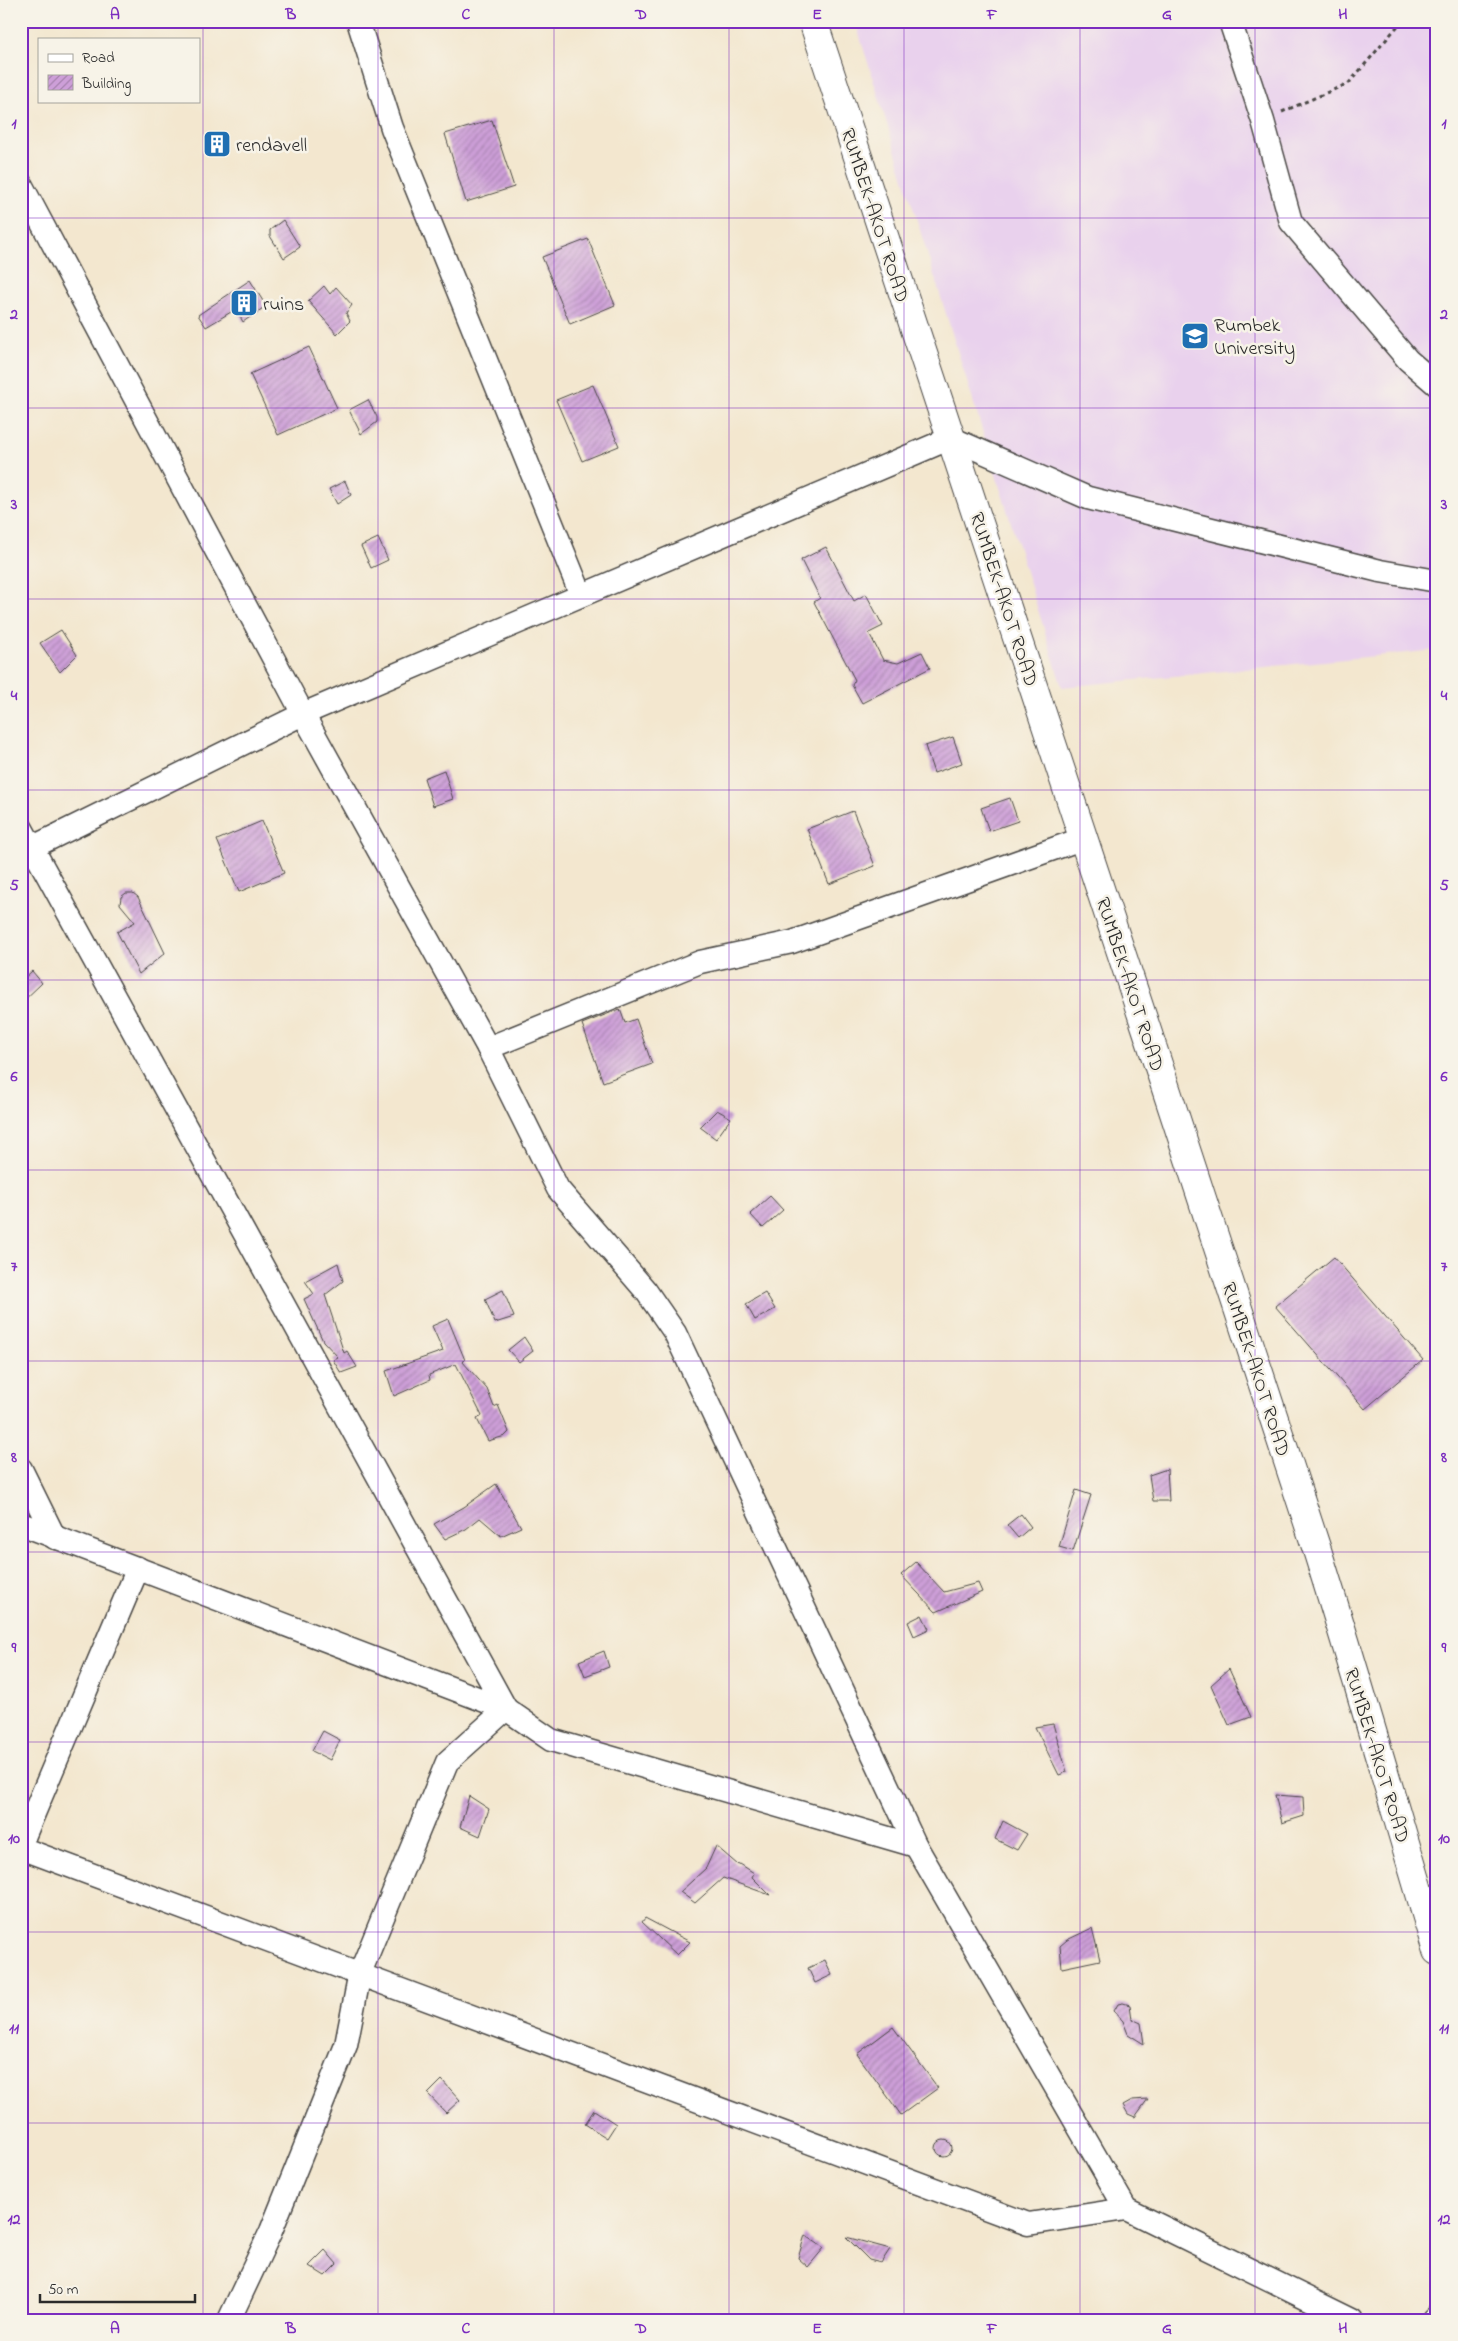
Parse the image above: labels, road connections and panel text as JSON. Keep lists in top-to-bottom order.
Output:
{
  "streets": {
    "main road": ["RUMBEK-AKOT ROAD"]
  },
  "places": {
    "building": ["rendavell", "ruins"],
    "school or university": ["Rumbek University"]
  },
  "legend": ["Road", "Building"],
  "scale_bar": "50 m",
  "grid": {
    "columns": [
      "A",
      "B",
      "C",
      "D",
      "E",
      "F",
      "G",
      "H"
    ],
    "rows": [
      "1",
      "2",
      "3",
      "4",
      "5",
      "6",
      "7",
      "8",
      "9",
      "10",
      "11",
      "12"
    ]
  }
}
